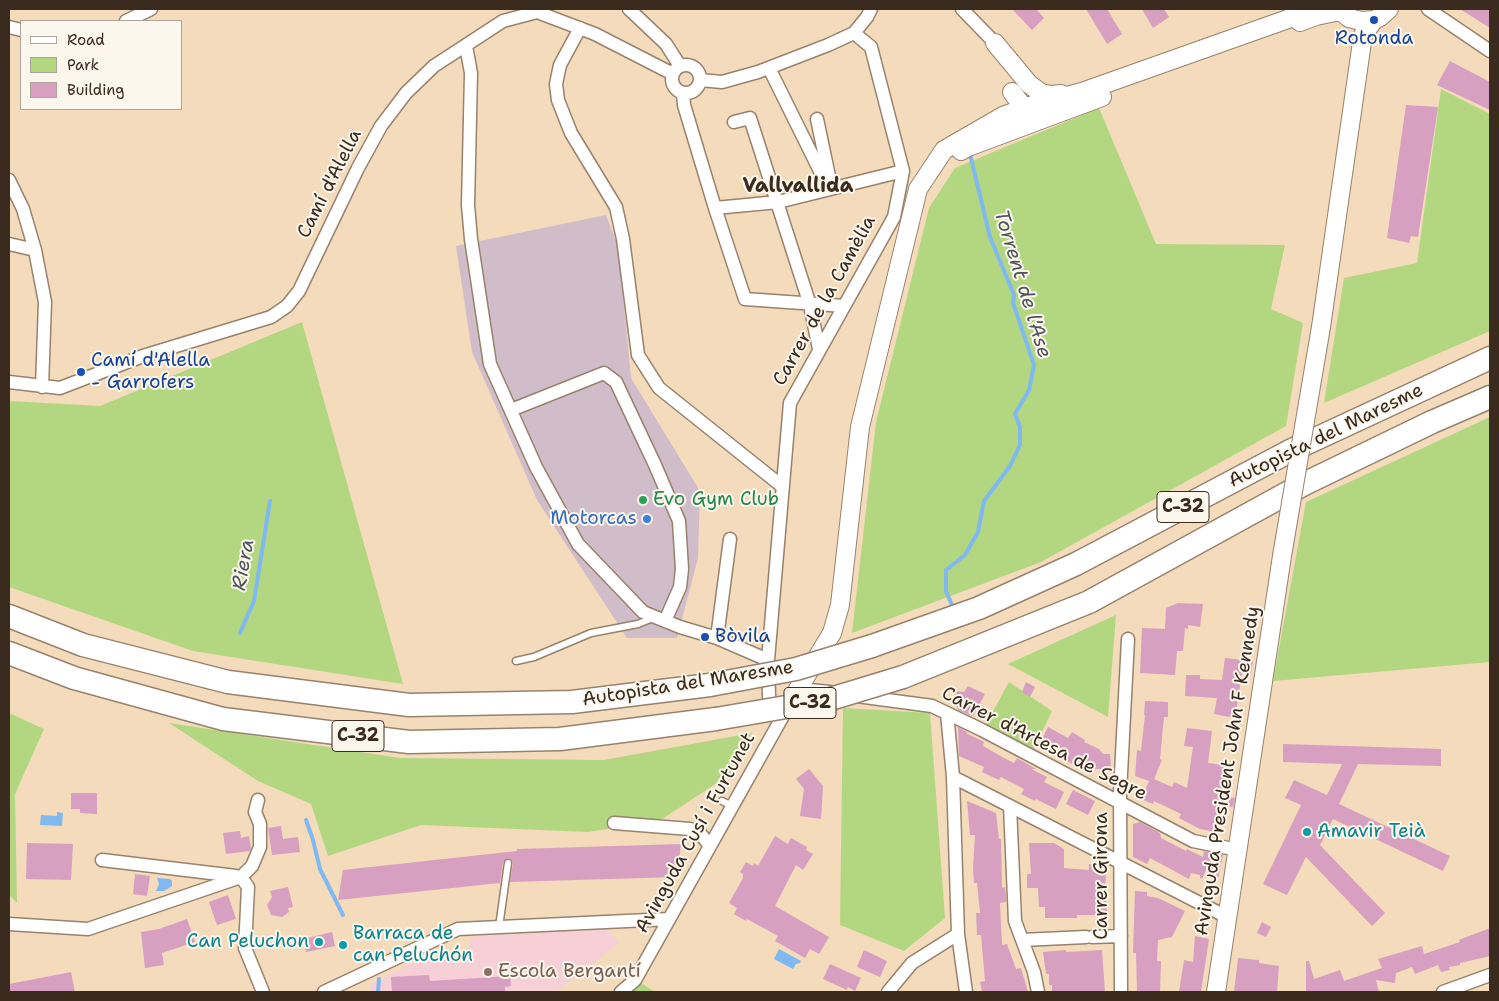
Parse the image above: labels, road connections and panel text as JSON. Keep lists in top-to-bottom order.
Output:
{
  "streets": {
    "highway": ["Autopista del Maresme", "C-32"],
    "street": [
      "Camí d'Alella",
      "Carrer de la Camèlia",
      "Carrer d'Artesa de Segre",
      "Avinguda President John F Kennedy",
      "Avinguda Cusí i Furtunet",
      "Carrer Girona"
    ]
  },
  "crossings": [
    ["Carrer de la Camèlia", "Avinguda Cusí i Furtunet"],
    ["Carrer d'Artesa de Segre", "Avinguda President John F Kennedy"],
    ["Carrer d'Artesa de Segre", "Avinguda Cusí i Furtunet"],
    ["Carrer d'Artesa de Segre", "Carrer Girona"]
  ],
  "districts": ["Vallvallida"],
  "water": ["Torrent de l'Ase", "Riera"],
  "places": [
    "Rotonda",
    "Camí d'Alella - Garrofers",
    "Evo Gym Club",
    "Motorcas",
    "Bòvila",
    "Amavir Teià",
    "Can Peluchon",
    "Barraca de can Peluchón",
    "Escola Bergantí"
  ],
  "legend": ["Road", "Park", "Building"]
}
